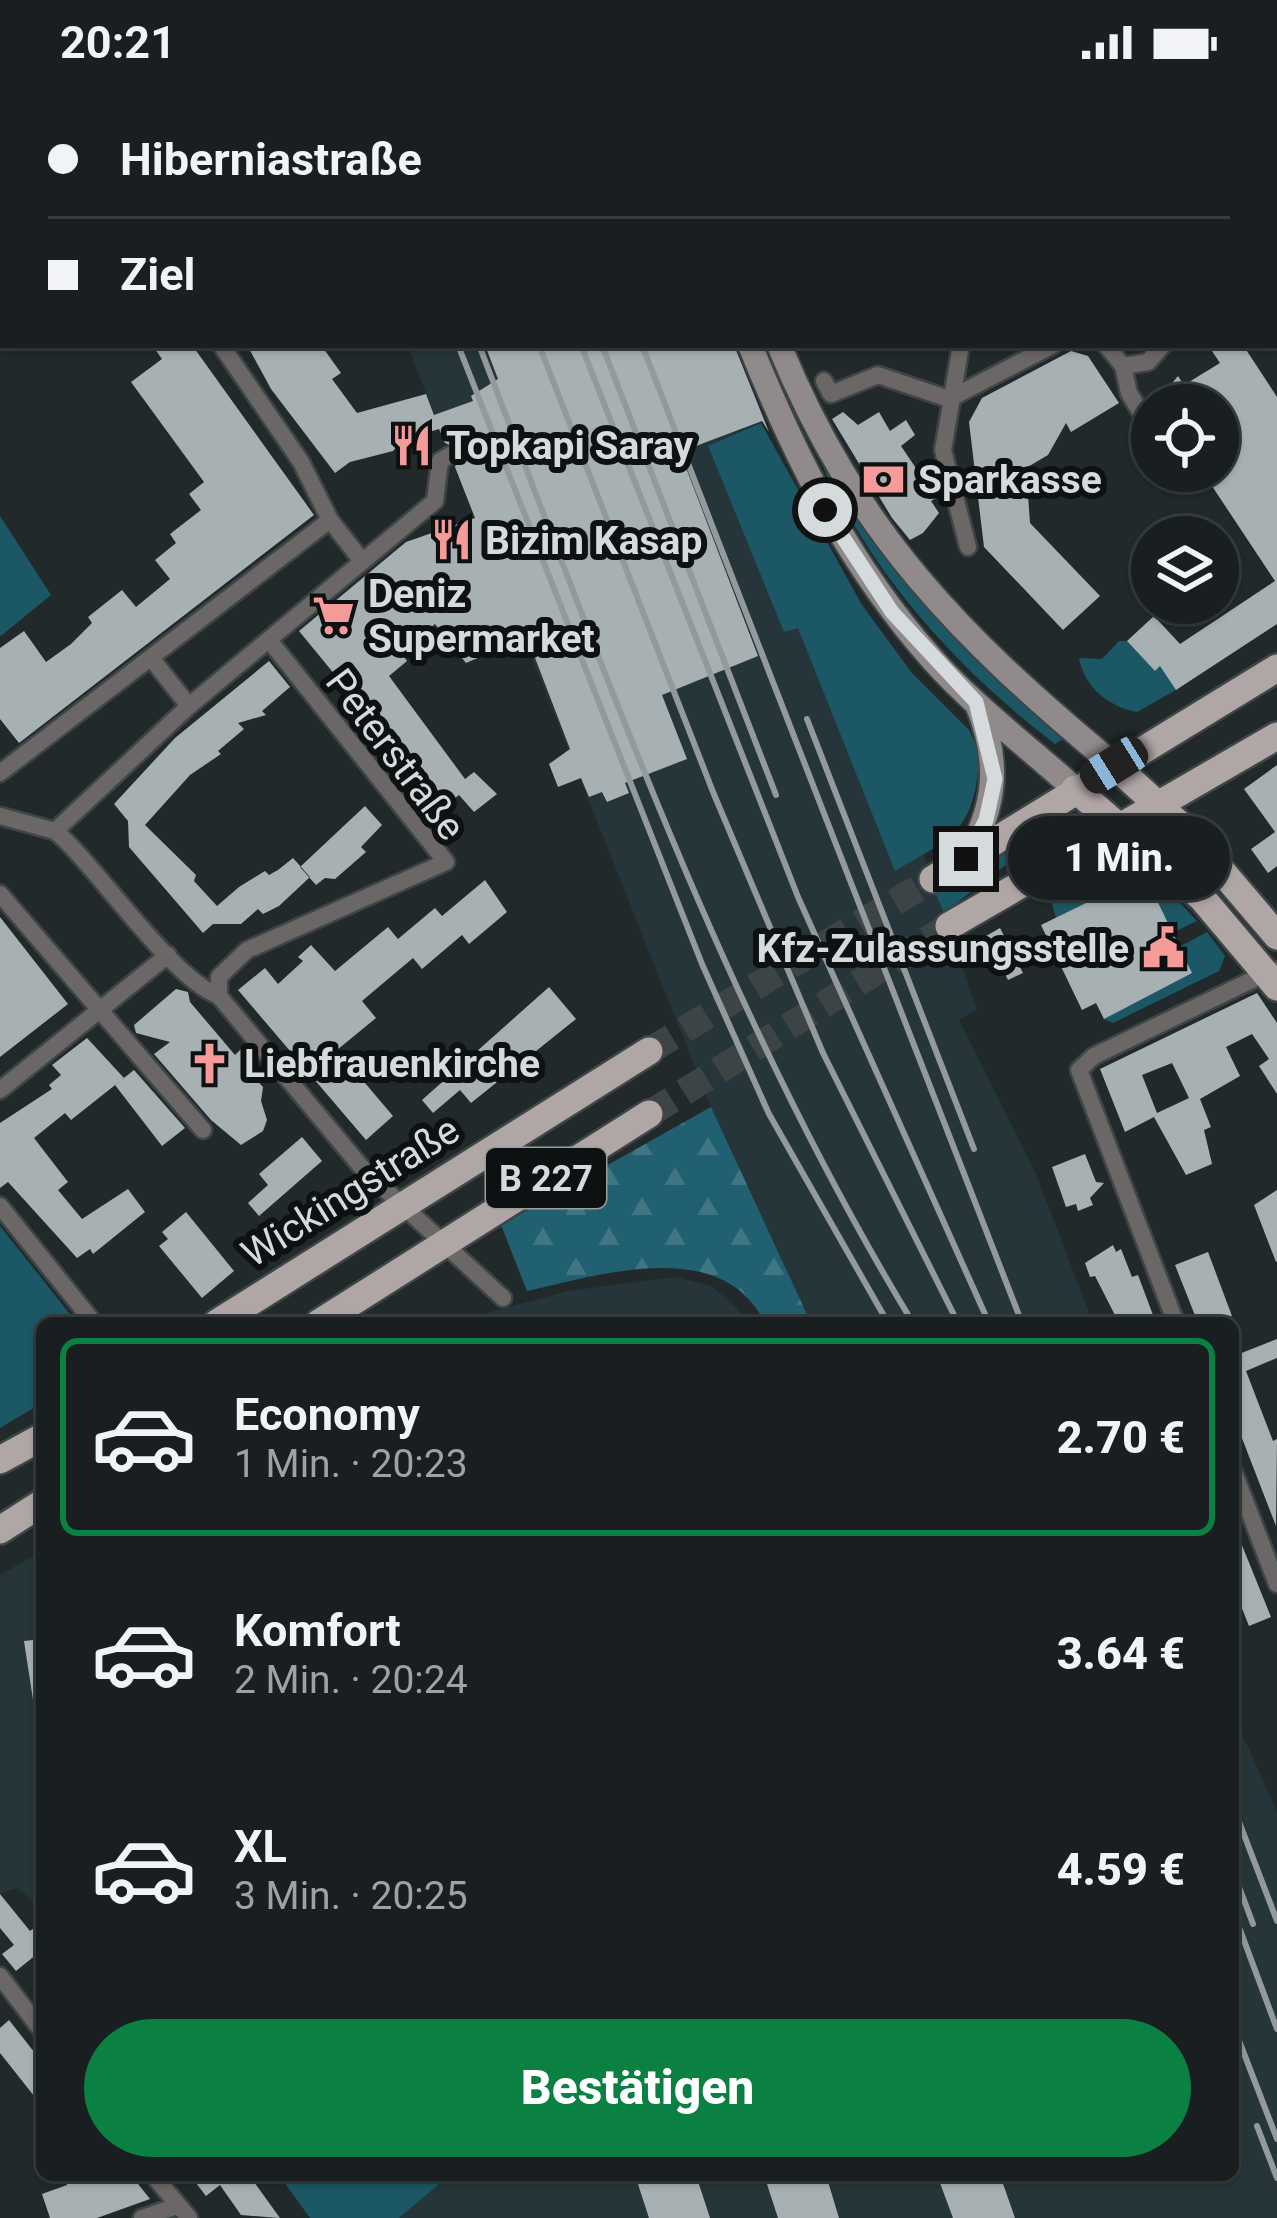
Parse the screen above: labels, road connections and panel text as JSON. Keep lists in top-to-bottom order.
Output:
{
  "streets": {
    "main road": ["B 227", "Wickingstraße"],
    "street": ["Peterstraße"]
  },
  "places": {
    "restaurant": ["Topkapi Saray", "Bizim Kasap"],
    "bank": ["Sparkasse"],
    "supermarket": ["Deniz Supermarket"],
    "public building": ["Kfz-Zulassungsstelle"],
    "church": ["Liebfrauenkirche"]
  },
  "page": {
    "status": "20:21",
    "banner": ["Hiberniastraße", "Ziel"],
    "bubble": "1 Min.",
    "list": [
      {
        "name": "Economy",
        "note": "1 Min. · 20:23",
        "value": "2.70 €"
      },
      {
        "name": "Komfort",
        "note": "2 Min. · 20:24",
        "value": "3.64 €"
      },
      {
        "name": "XL",
        "note": "3 Min. · 20:25",
        "value": "4.59 €"
      }
    ],
    "buttons": "Bestätigen"
  }
}
